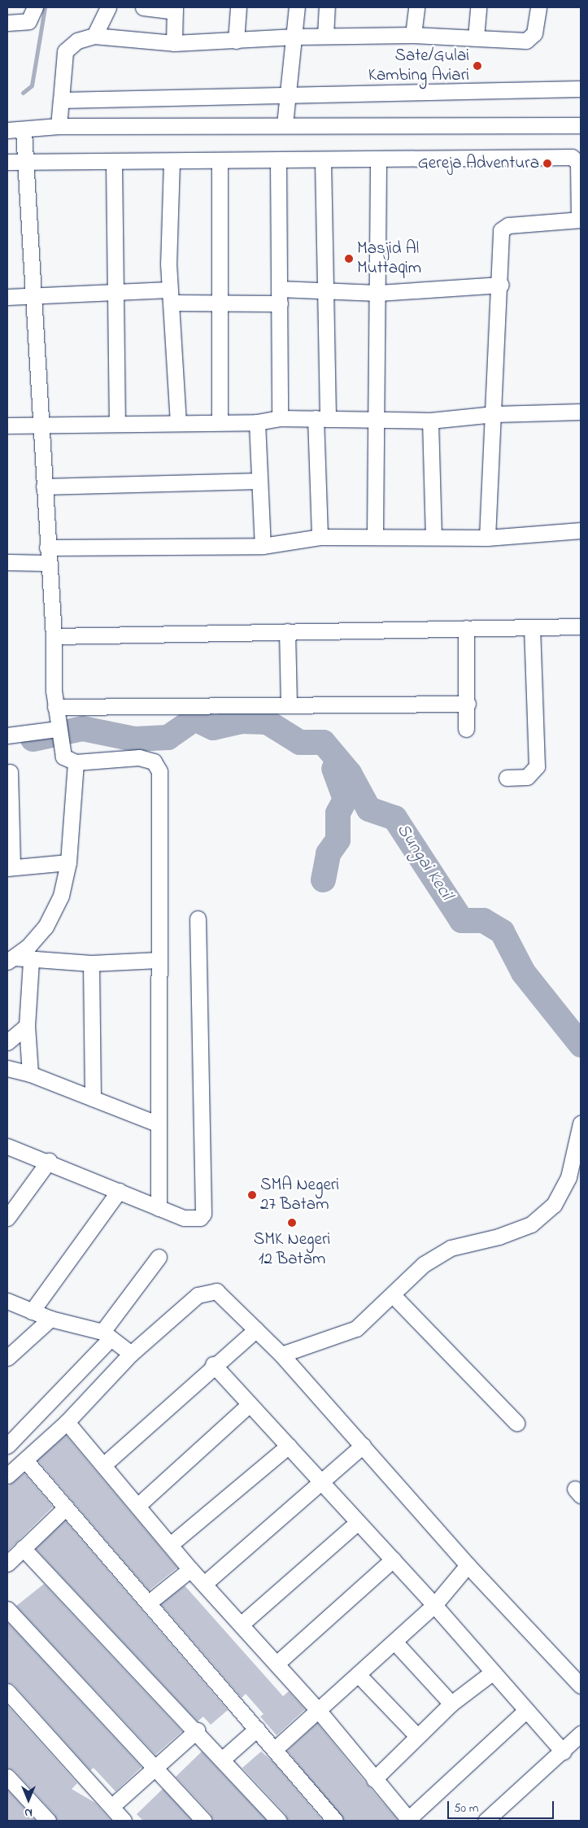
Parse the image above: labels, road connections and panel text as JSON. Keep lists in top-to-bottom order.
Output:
{
  "water": ["Sungai Kecil"],
  "places": [
    "Sate/Gulai Kambing Aviari",
    "Gereja Adventura",
    "Masjid Al Muttaqim",
    "SMA Negeri 27 Batam",
    "SMK Negeri 12 Batam"
  ],
  "scale_bar": "50 m",
  "north": "bottom"
}
